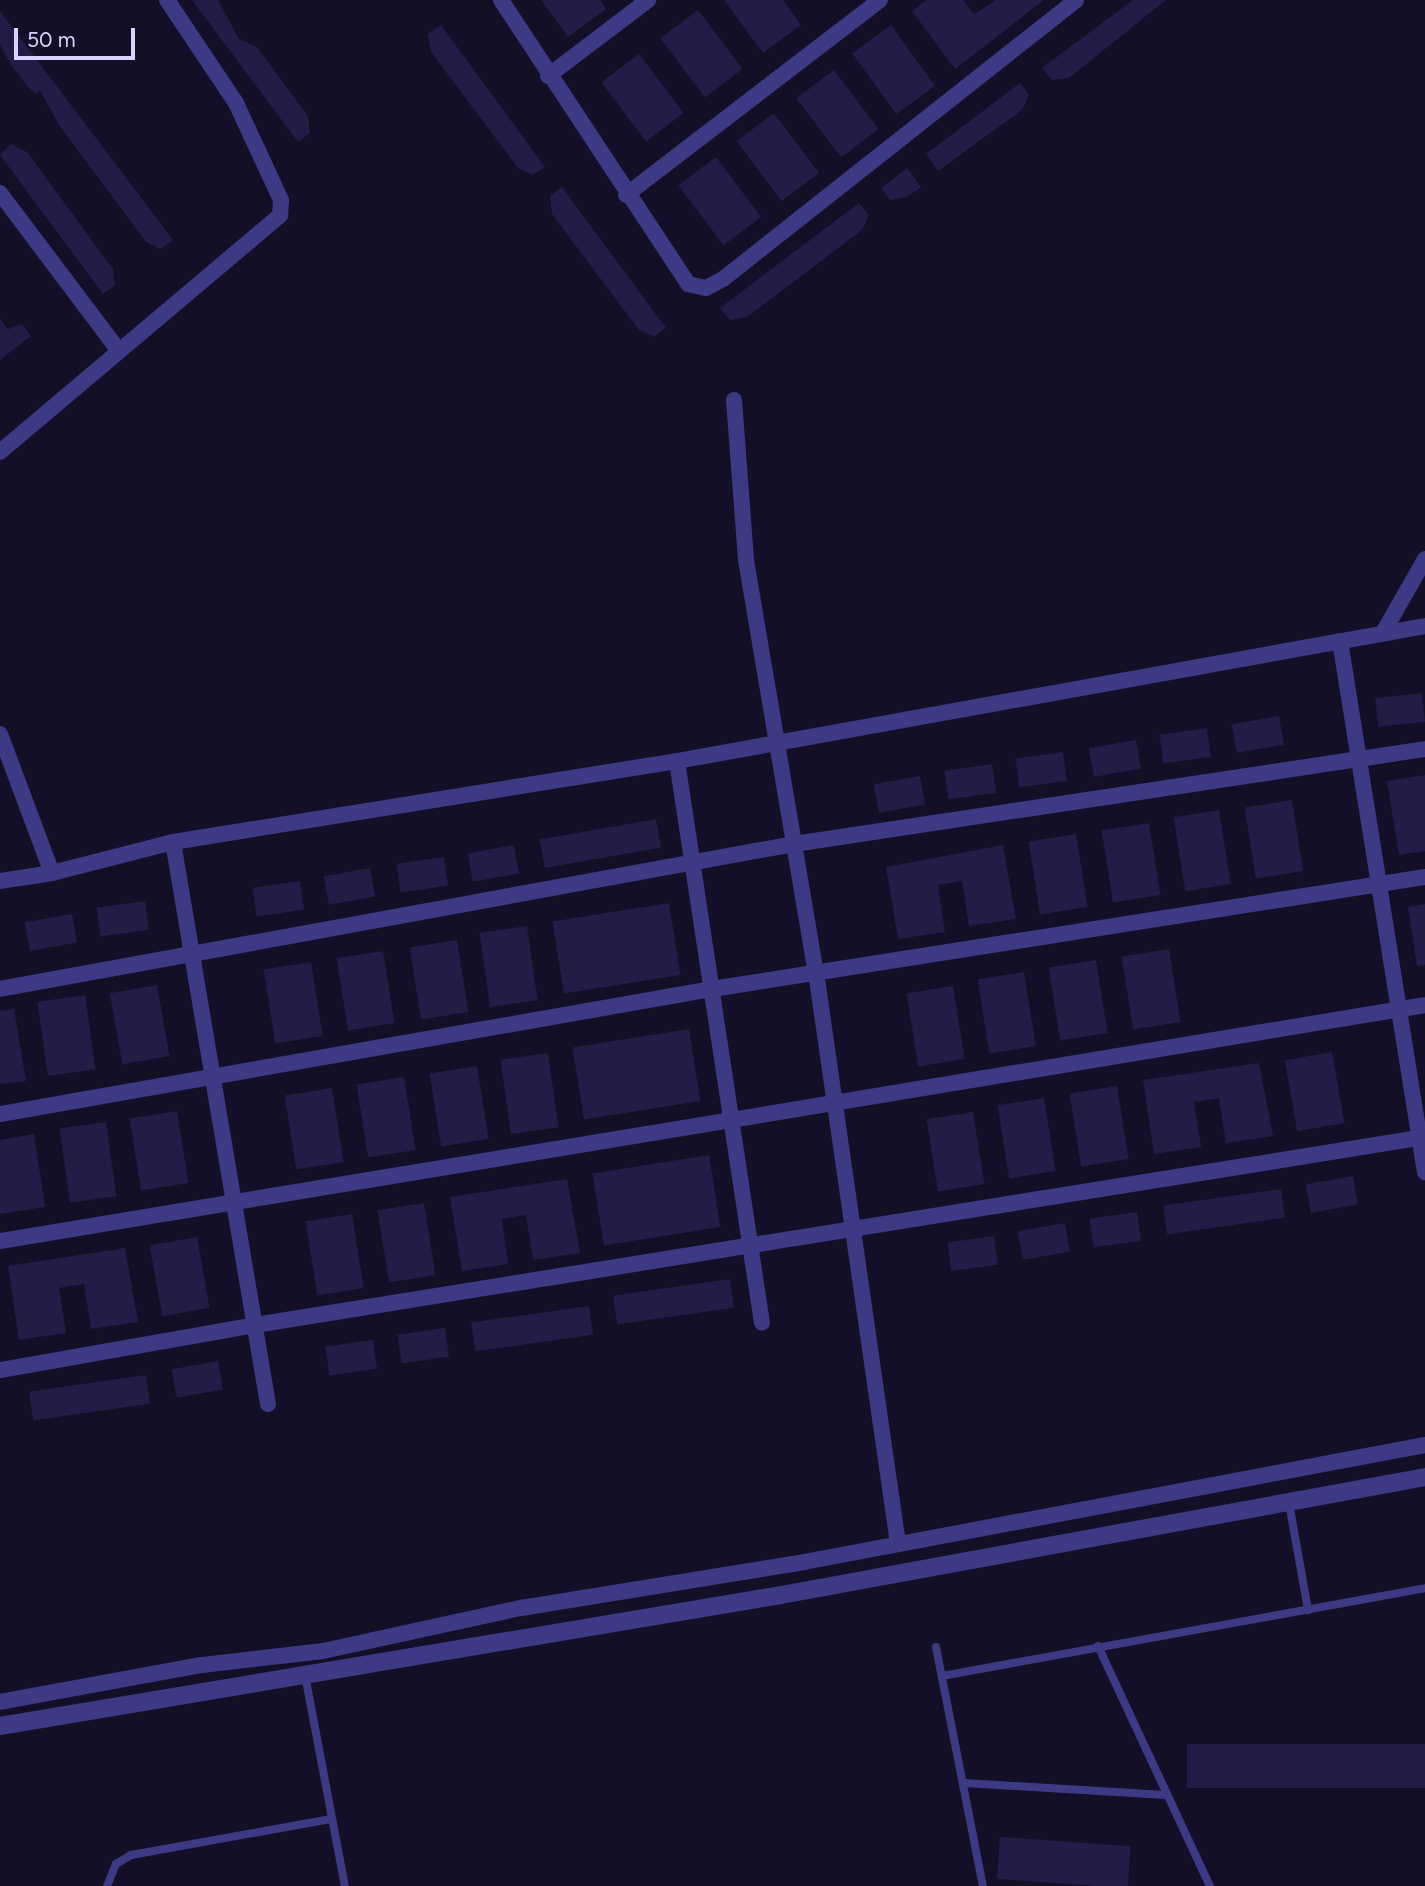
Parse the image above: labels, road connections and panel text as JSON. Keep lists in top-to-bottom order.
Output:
{
  "scale_bar": "50 m"
}
